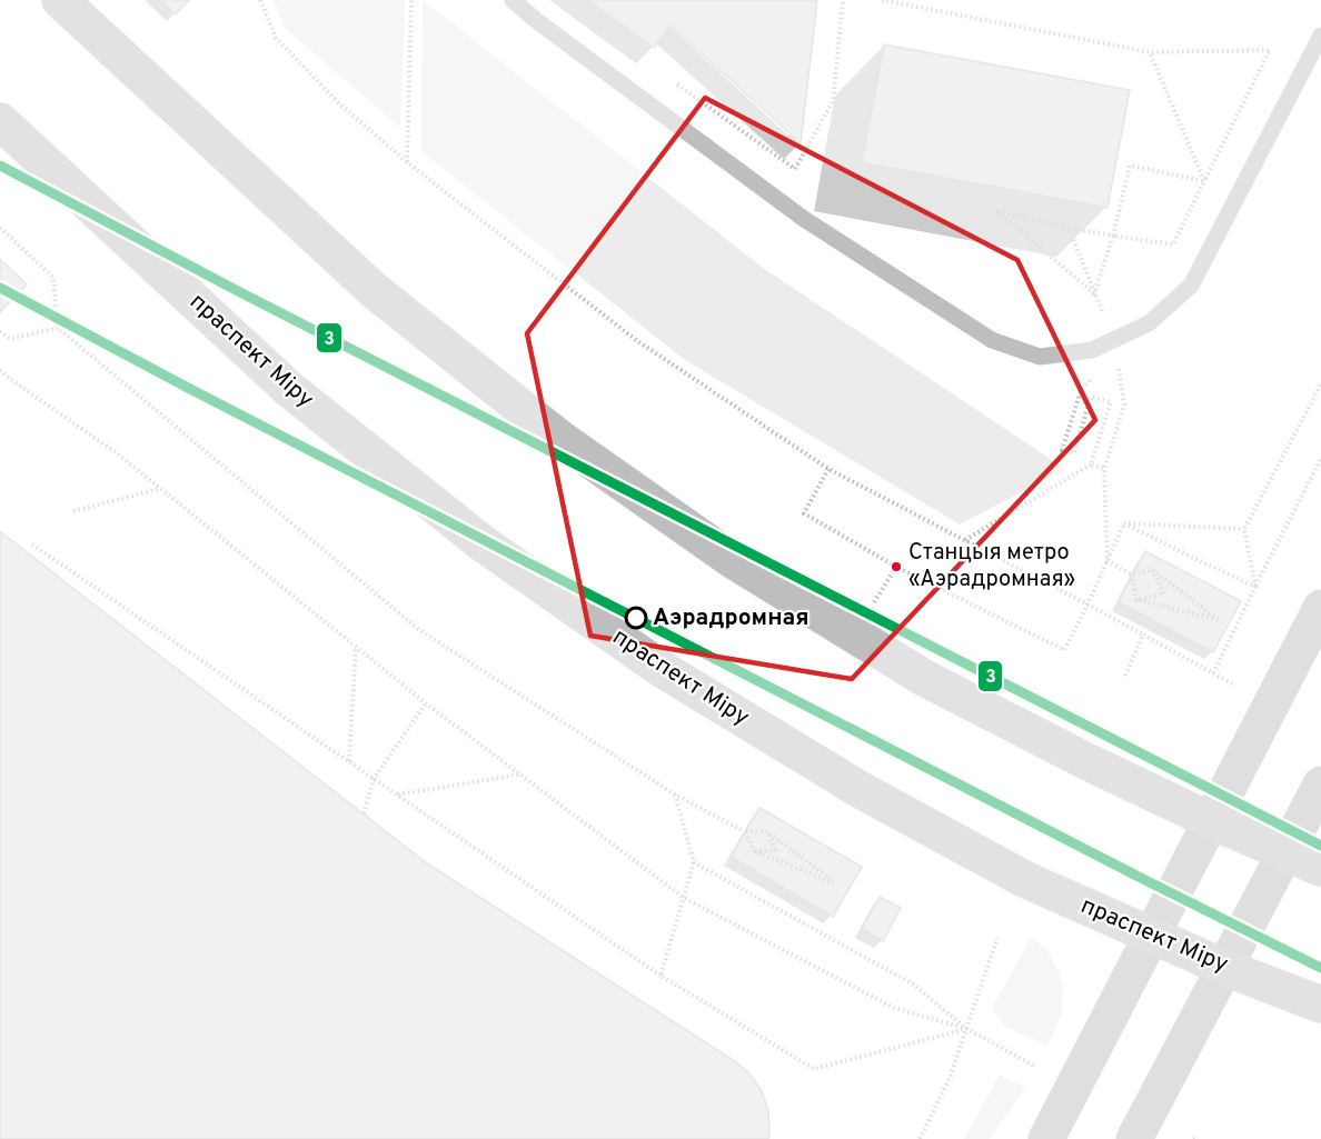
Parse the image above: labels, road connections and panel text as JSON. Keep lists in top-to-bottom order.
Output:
{
  "streets": {
    "main road": ["праспект Міру"]
  },
  "places": ["Станцыя метро «Аэрадромная»", "Аэрадромная"],
  "lines": ["transit line 3"]
}
